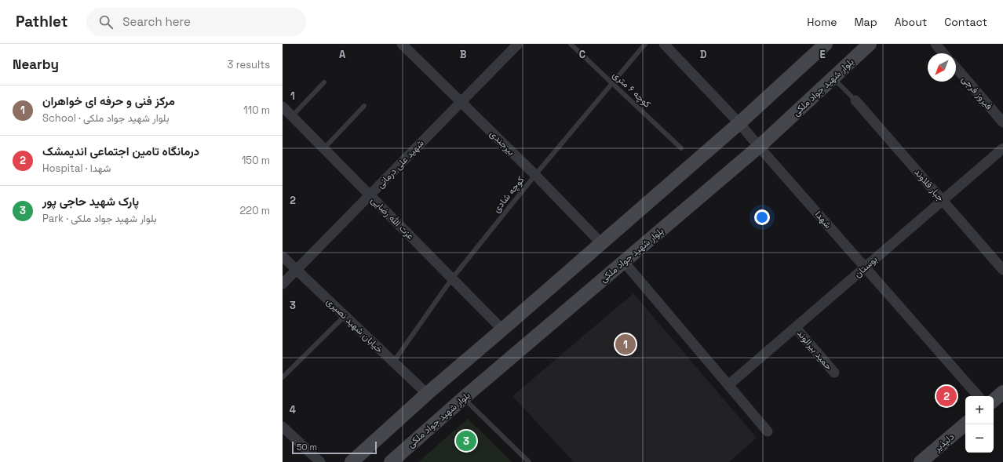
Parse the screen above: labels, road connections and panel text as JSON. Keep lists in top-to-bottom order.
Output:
{
  "streets": {
    "main road": ["بلوار شهید جواد ملکی", "دلپذیر"],
    "street": [
      "فیروز فرجی",
      "بیرجندی",
      "شهید علی درمانی",
      "جبار قلاوند",
      "عزت الله رضایی",
      "شهدا",
      "بوستان",
      "خیابان شهید نصیری",
      "حمید بیرالوند"
    ],
    "lane": ["کوچه ۶ متری", "کوچه شادی"]
  },
  "crossings": [
    ["بلوار شهید جواد ملکی", "شهدا"],
    ["کوچه ۶ متری", "کوچه شادی"],
    ["بیرجندی", "شهید علی درمانی"],
    ["بیرجندی", "کوچه شادی"],
    ["شهید علی درمانی", "عزت الله رضایی"],
    ["شهید علی درمانی", "خیابان شهید نصیری"],
    ["جبار قلاوند", "بوستان"],
    ["کوچه شادی", "عزت الله رضایی"],
    ["کوچه شادی", "خیابان شهید نصیری"],
    ["شهدا", "بوستان"],
    ["بوستان", "حمید بیرالوند"]
  ],
  "scale_bar": "50 m",
  "north": "bottom left",
  "page": {
    "header": "Pathlet",
    "search": "Search here",
    "nav": [
      "Home",
      "Map",
      "About",
      "Contact"
    ],
    "heading": ["Nearby", "3 results"],
    "list": [
      {
        "mark": "1",
        "name": "مرکز فنی و حرفه ای خواهران",
        "note": "School · بلوار شهید جواد ملکی",
        "value": "110 m"
      },
      {
        "mark": "2",
        "name": "درمانگاه تامین اجتماعی اندیمشک",
        "note": "Hospital · شهدا",
        "value": "150 m"
      },
      {
        "mark": "3",
        "name": "پارک شهید حاجی پور",
        "note": "Park · بلوار شهید جواد ملکی",
        "value": "220 m"
      }
    ],
    "pins": ["1", "2", "3"],
    "map_buttons": ["+", "−"],
    "scale": "50 m"
  },
  "grid": {
    "columns": [
      "A",
      "B",
      "C",
      "D",
      "E"
    ],
    "rows": [
      "1",
      "2",
      "3",
      "4"
    ]
  }
}
